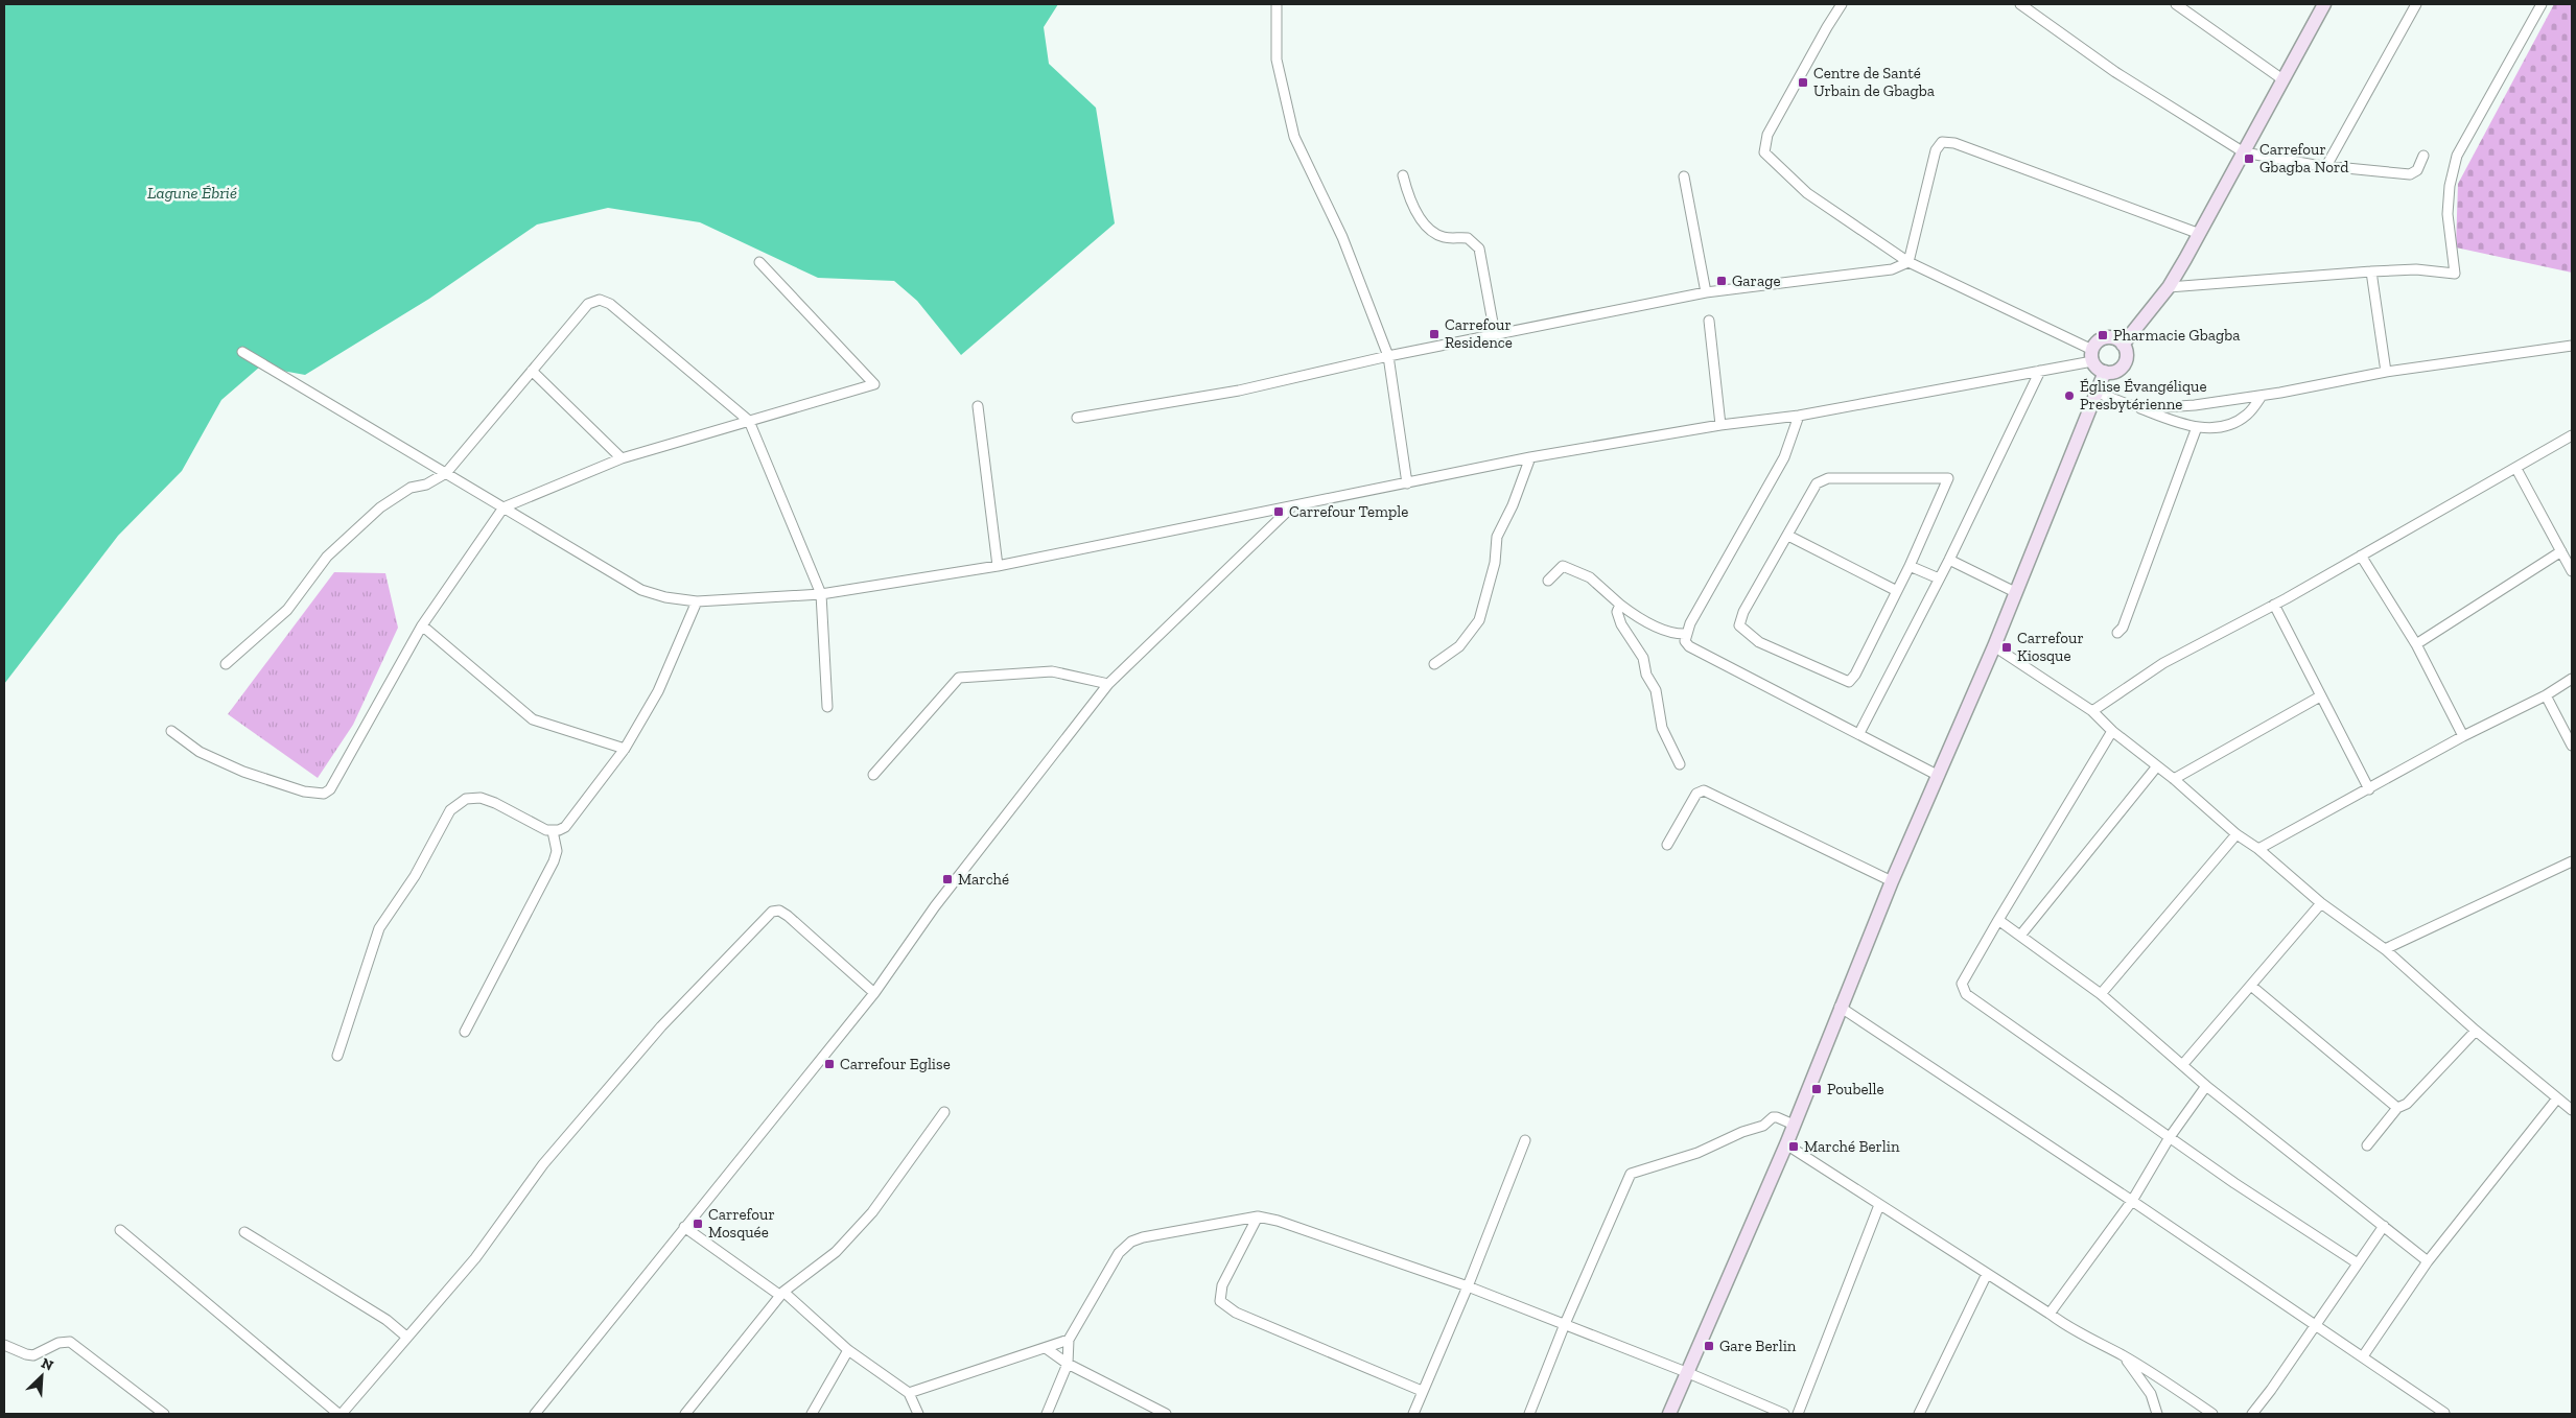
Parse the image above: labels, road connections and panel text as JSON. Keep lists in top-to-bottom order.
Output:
{
  "water": ["Lagune Ébrié"],
  "places": {
    "transit": [
      "Centre de Santé Urbain de Gbagba",
      "Carrefour Gbagba Nord",
      "Garage",
      "Carrefour Residence",
      "Pharmacie Gbagba",
      "Carrefour Temple",
      "Carrefour Kiosque",
      "Marché",
      "Carrefour Eglise",
      "Poubelle",
      "Marché Berlin",
      "Carrefour Mosquée",
      "Gare Berlin"
    ],
    "other": ["Église Évangélique Presbytérienne"]
  },
  "north": "top right"
}
